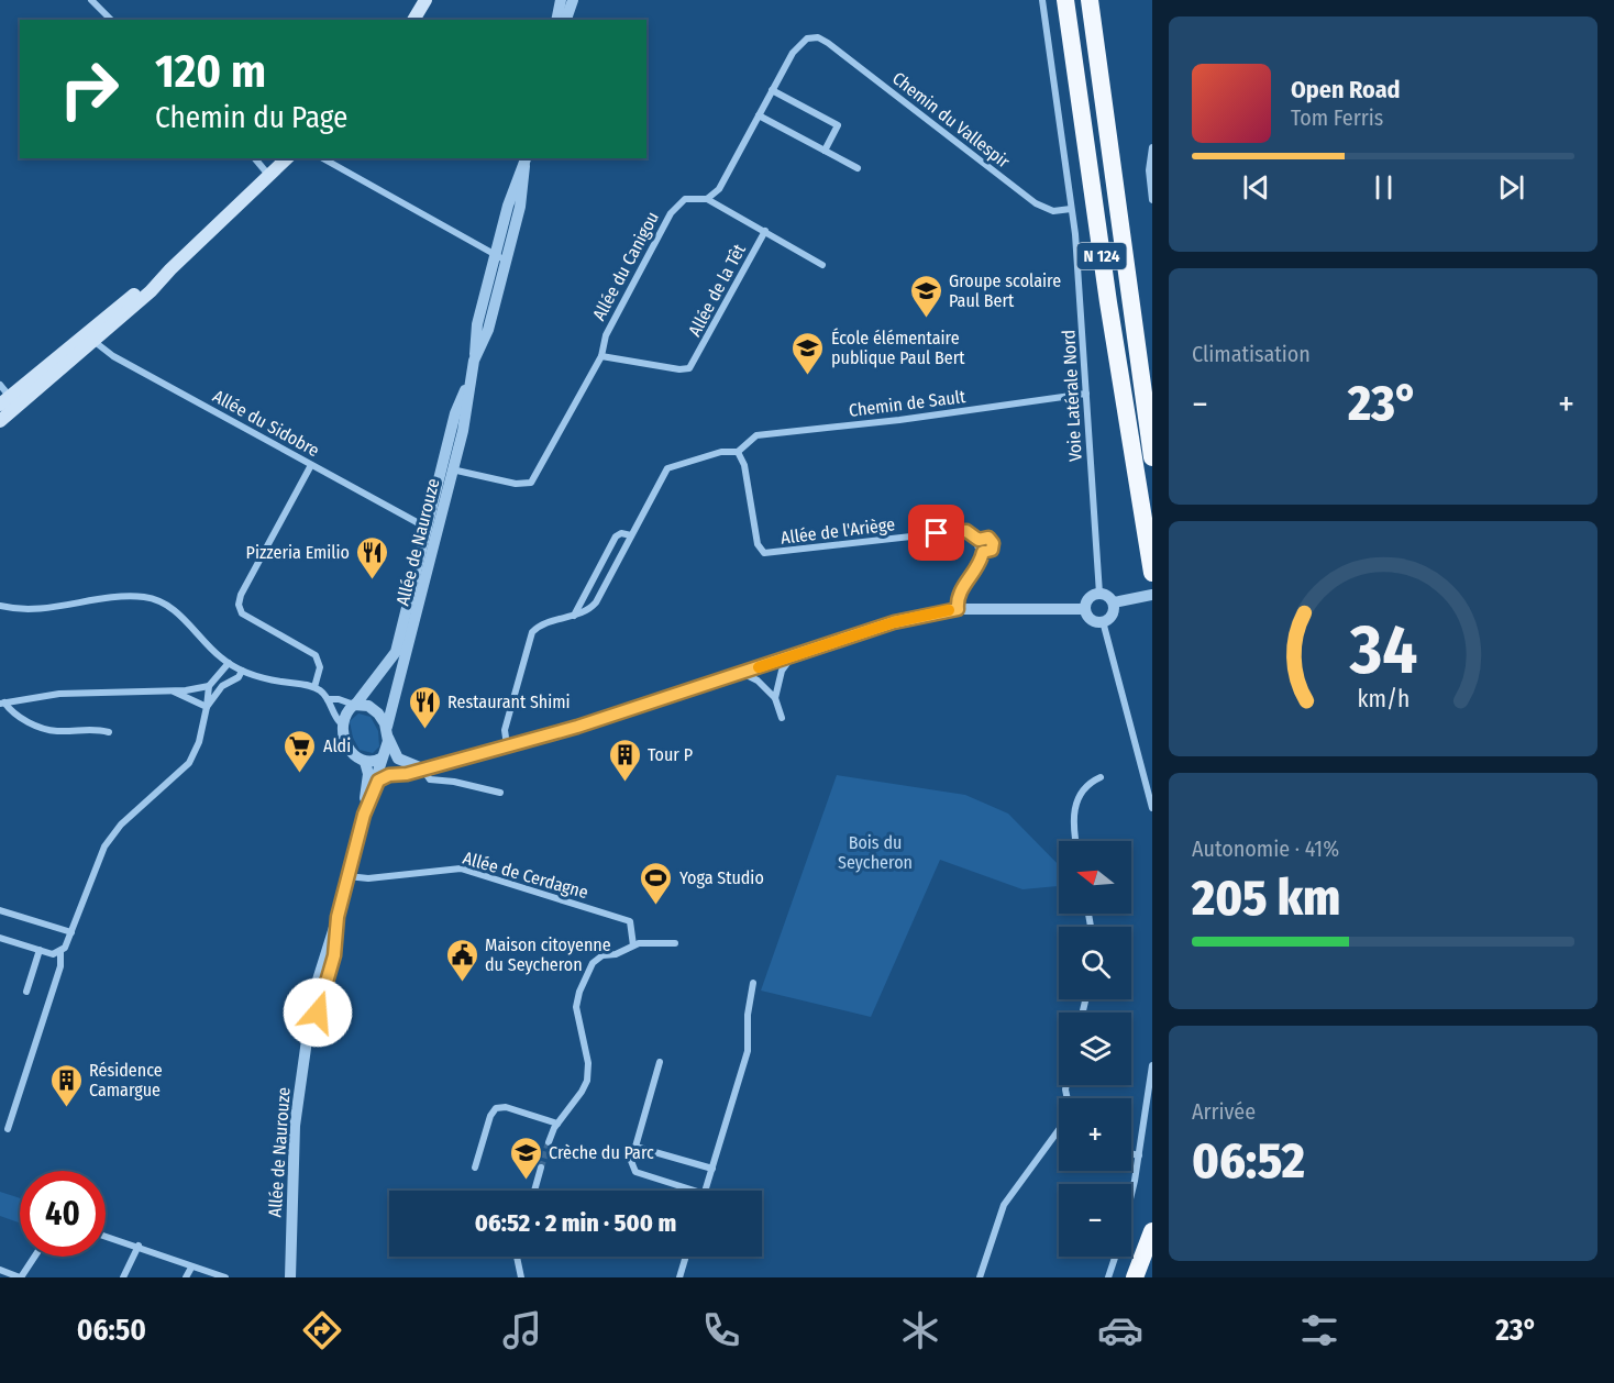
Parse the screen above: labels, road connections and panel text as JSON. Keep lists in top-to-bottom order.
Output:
{
  "streets": {
    "highway": ["N 124"],
    "street": [
      "Chemin du Vallespir",
      "Allée du Canigou",
      "Allée de la Têt",
      "Voie Latérale Nord",
      "Chemin de Sault",
      "Allée du Sidobre",
      "Allée de l'Ariège",
      "Allée de Naurouze",
      "Allée de Cerdagne"
    ]
  },
  "crossings": [
    ["Chemin du Vallespir", "Voie Latérale Nord"],
    ["Allée du Canigou", "Allée de la Têt"],
    ["Voie Latérale Nord", "Chemin de Sault"],
    ["Chemin de Sault", "Allée de l'Ariège"],
    ["Allée du Sidobre", "Allée de Naurouze"],
    ["Allée de Naurouze", "Allée de Cerdagne"]
  ],
  "parks": ["Bois du Seycheron"],
  "places": {
    "school or university": ["Groupe scolaire Paul Bert", "École élémentaire publique Paul Bert", "Crèche du Parc"],
    "restaurant": ["Pizzeria Emilio", "Restaurant Shimi"],
    "supermarket": ["Aldi"],
    "building": ["Tour P", "Résidence Camargue"],
    "sports": ["Yoga Studio"],
    "public building": ["Maison citoyenne du Seycheron"]
  },
  "north": "left",
  "page": {
    "turn": ["120 m", "Chemin du Page"],
    "song": ["Open Road", "Tom Ferris"],
    "tile": [
      "Climatisation",
      ["Autonomie · 41%", "205 km"],
      ["Arrivée", "06:52"]
    ],
    "heat": ["−", "23°", "+"],
    "map_buttons": ["+", "−"],
    "limit": "40",
    "trip": "06:52 · 2 min · 500 m",
    "tabs": ["06:50", "23°"],
    "gauge": ["34", "km/h"]
  }
}
